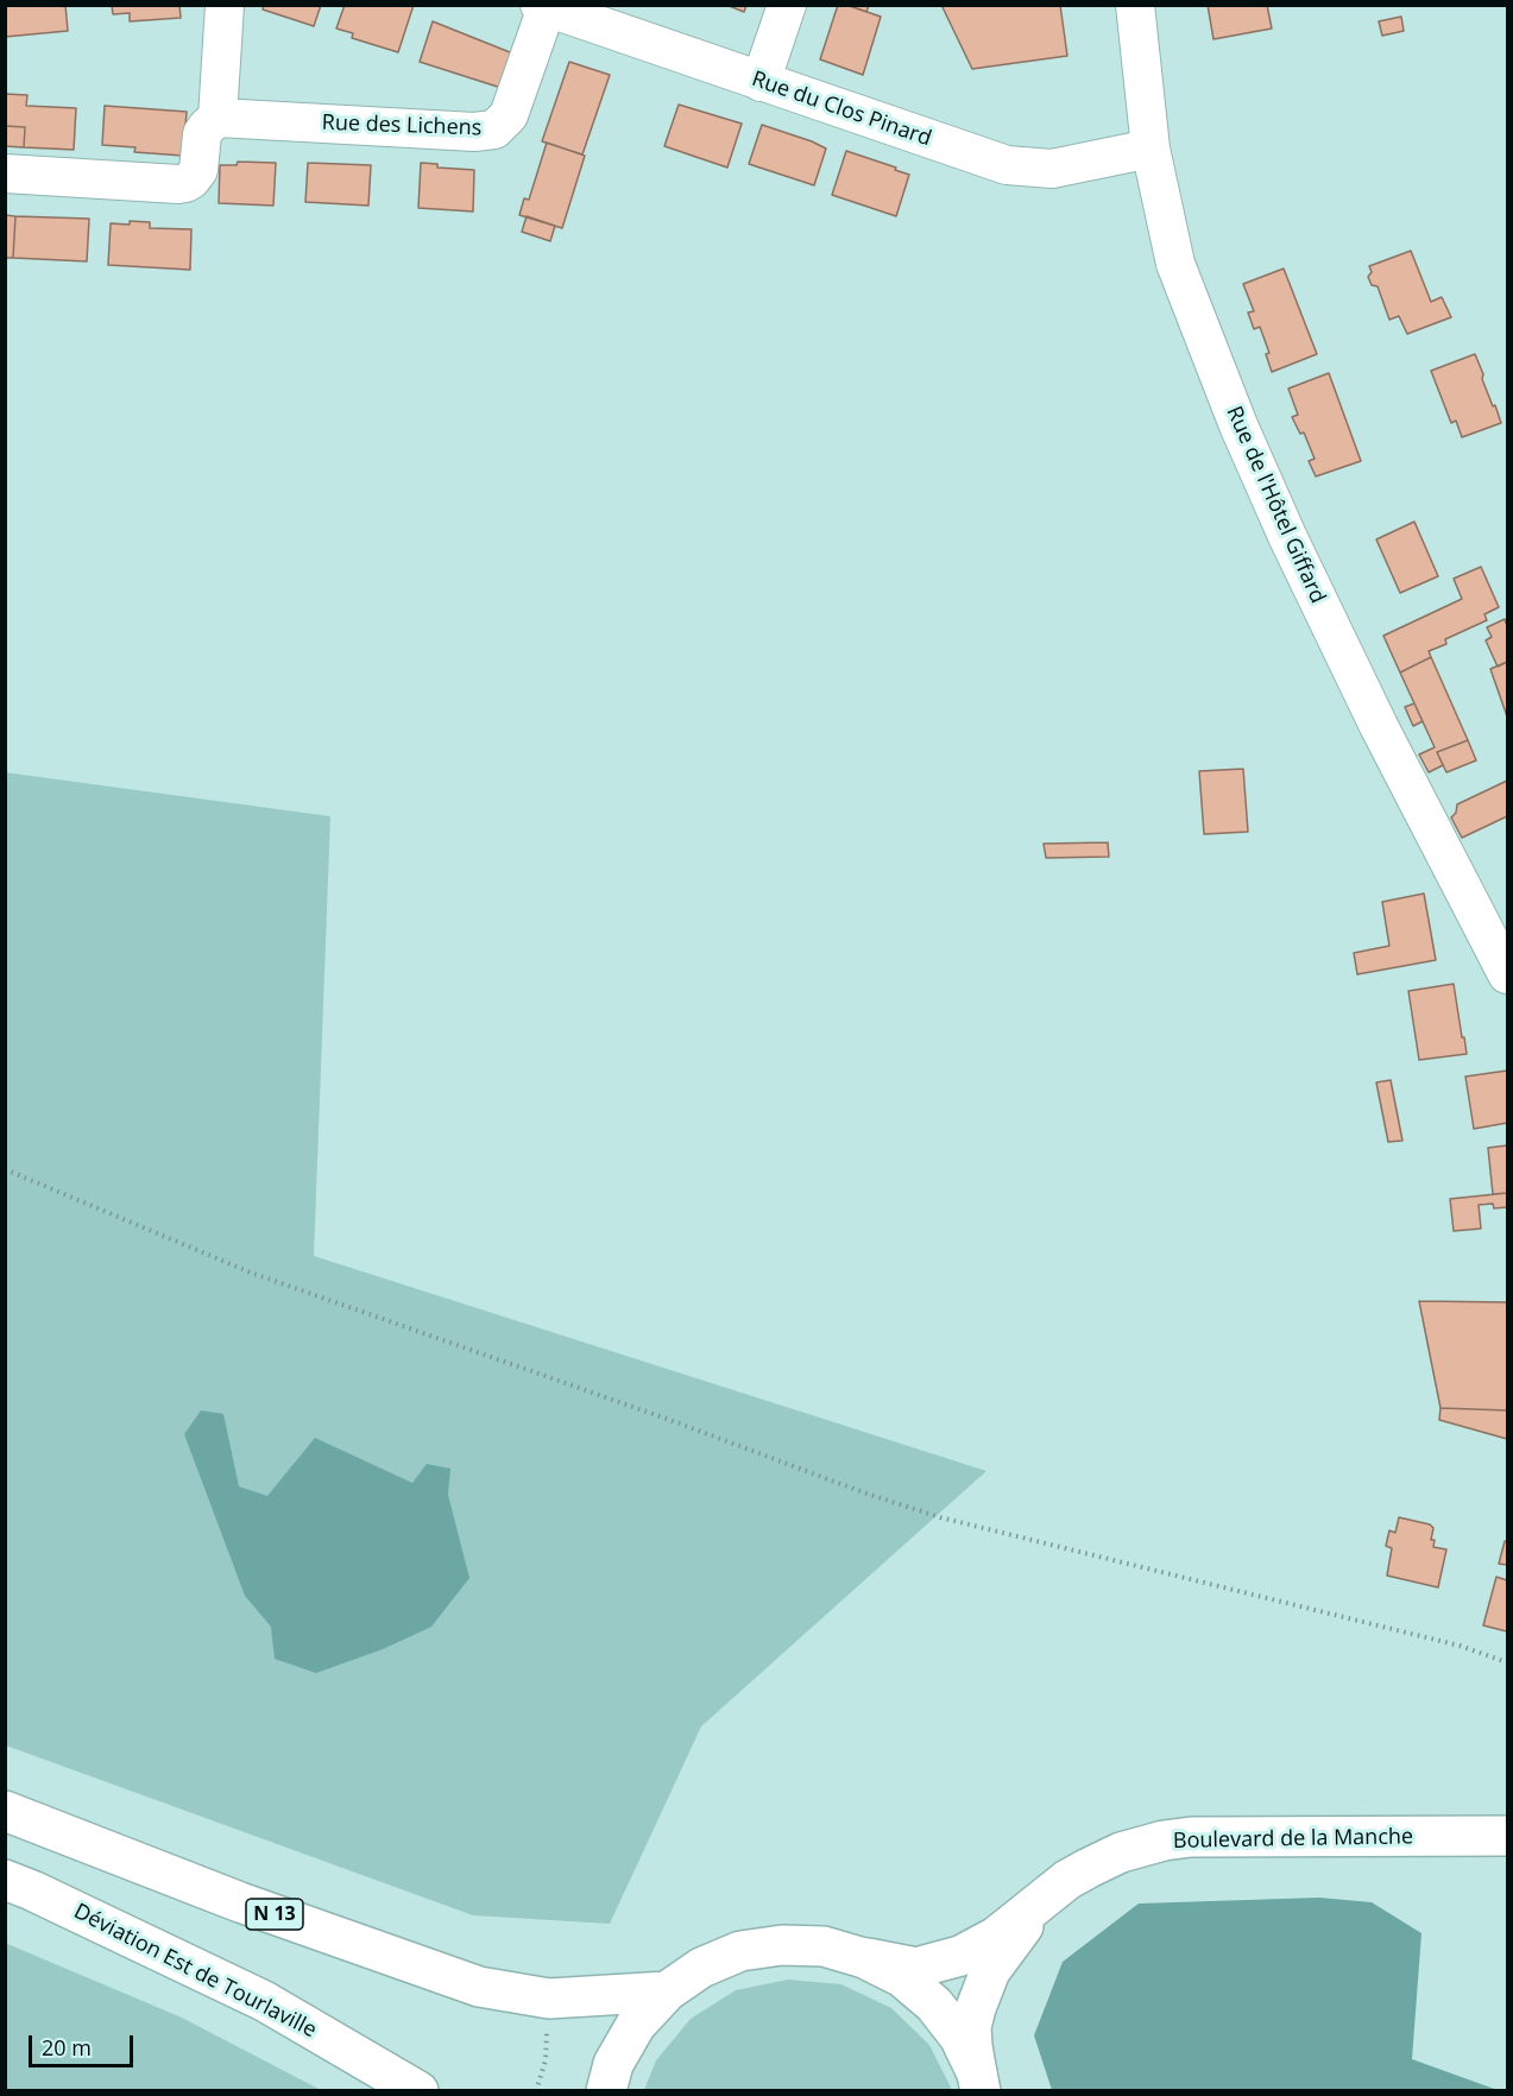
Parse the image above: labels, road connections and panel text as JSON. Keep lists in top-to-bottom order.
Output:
{
  "streets": {
    "main road": ["Boulevard de la Manche", "N 13", "Déviation Est de Tourlaville"],
    "street": ["Rue du Clos Pinard", "Rue des Lichens", "Rue de l'Hôtel Giffard"]
  },
  "crossings": [
    ["Rue du Clos Pinard", "Rue des Lichens"],
    ["Rue du Clos Pinard", "Rue de l'Hôtel Giffard"]
  ],
  "scale_bar": "20 m"
}
